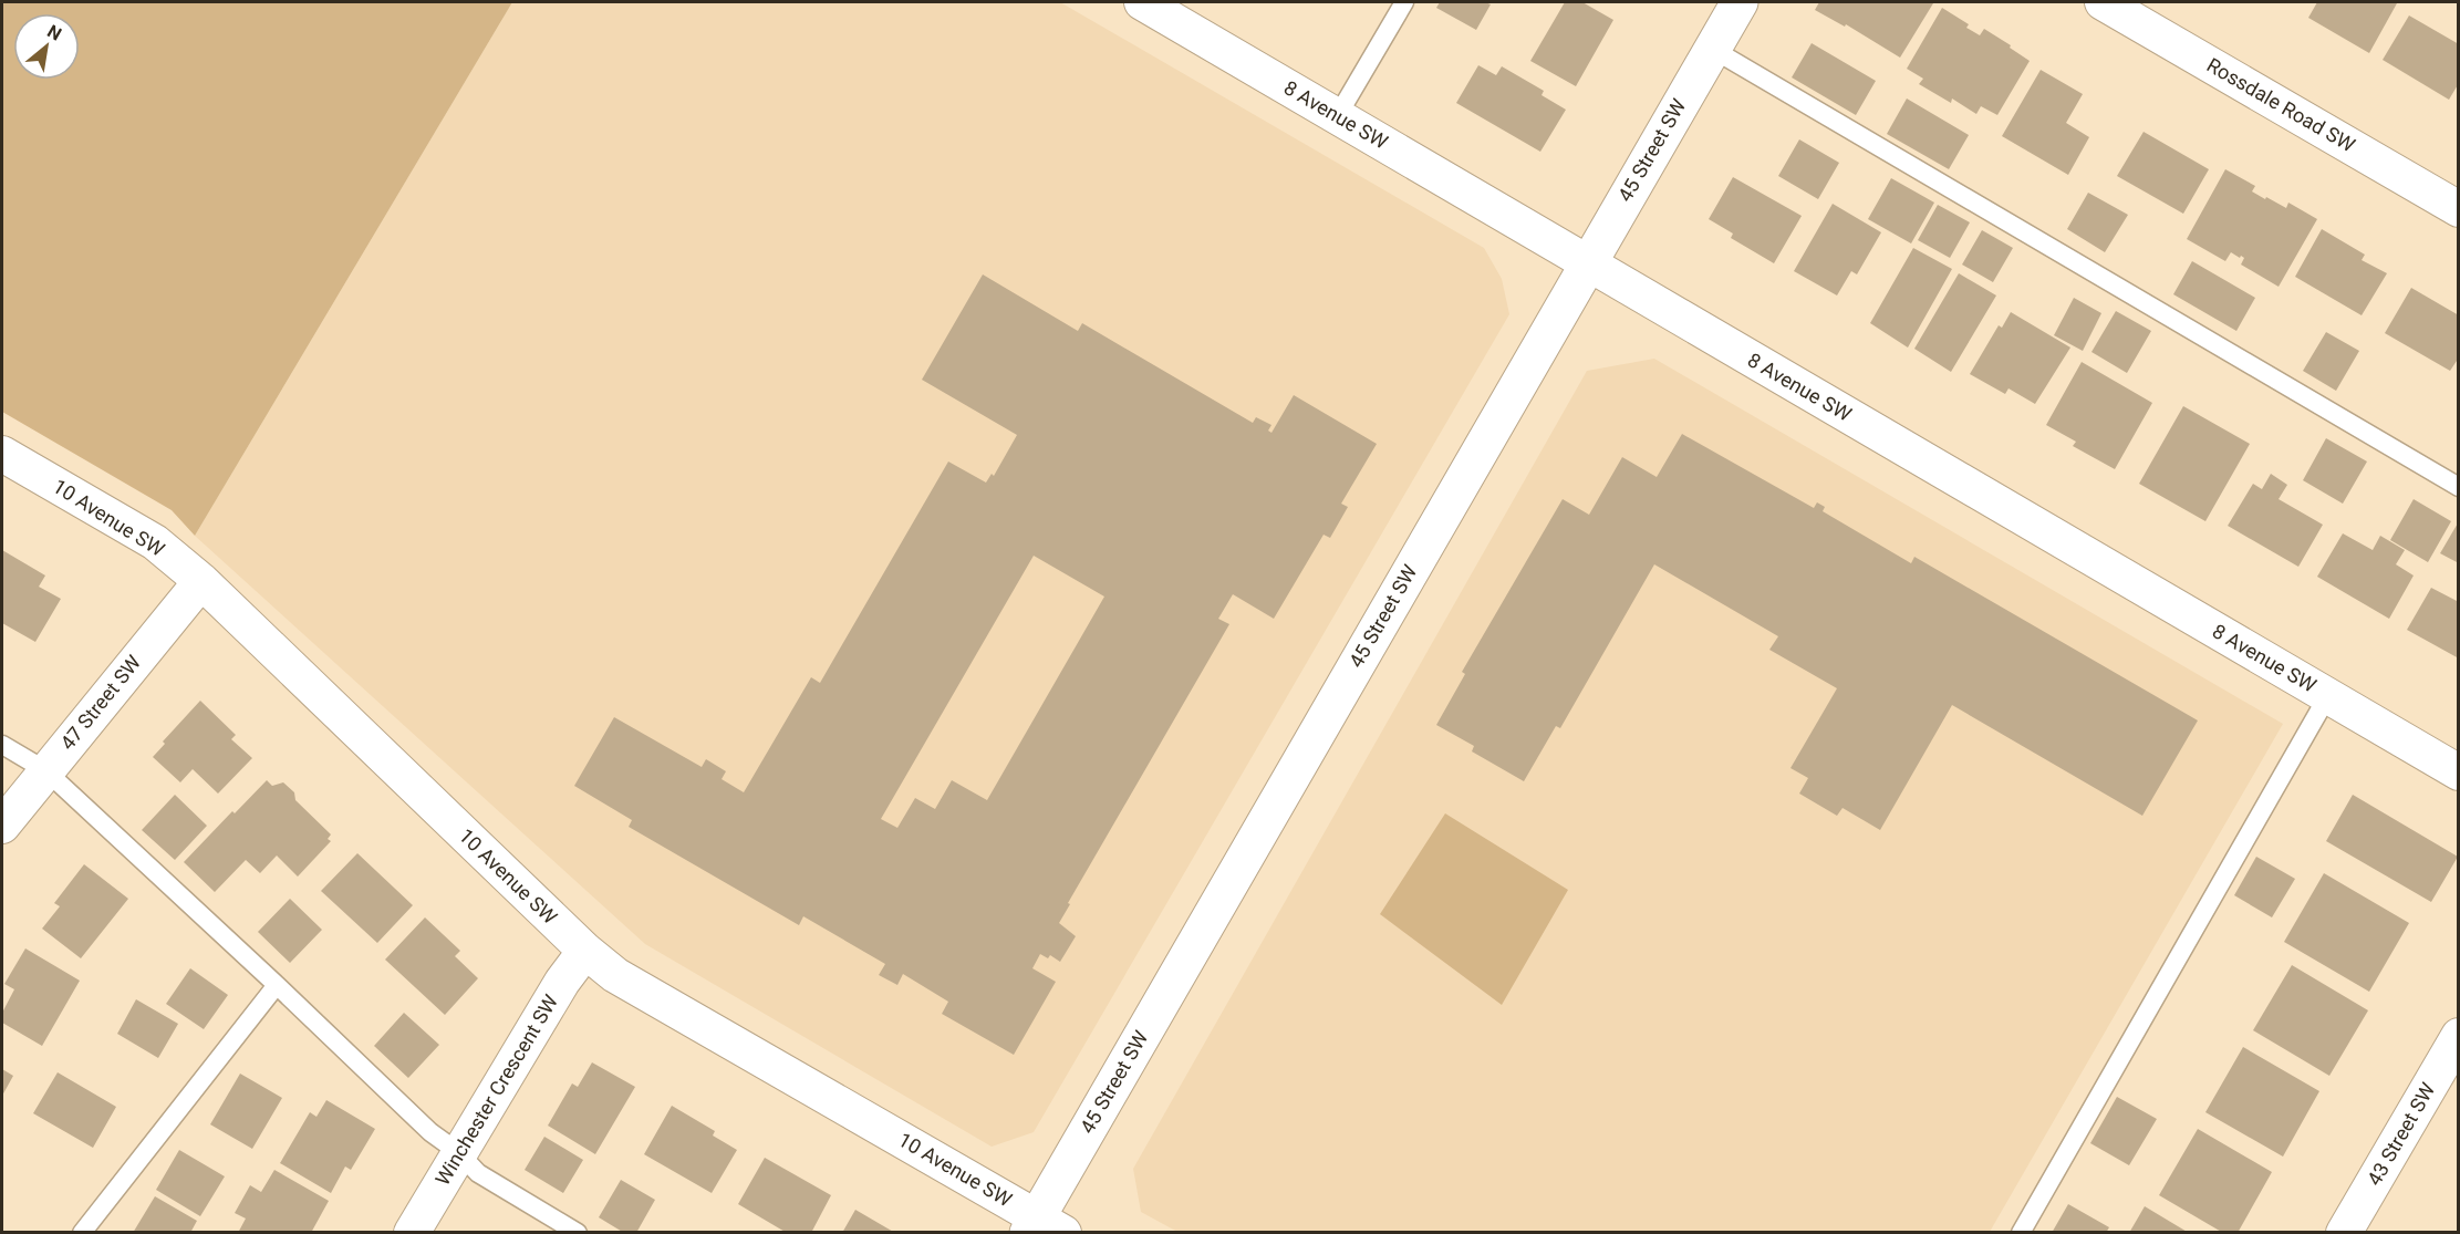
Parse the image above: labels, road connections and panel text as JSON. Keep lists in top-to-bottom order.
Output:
{
  "streets": {
    "street": [
      "Rossdale Road SW",
      "8 Avenue SW",
      "45 Street SW",
      "10 Avenue SW",
      "47 Street SW",
      "Winchester Crescent SW",
      "43 Street SW"
    ]
  },
  "crossings": [
    ["8 Avenue SW", "45 Street SW"],
    ["45 Street SW", "10 Avenue SW"],
    ["10 Avenue SW", "47 Street SW"],
    ["10 Avenue SW", "Winchester Crescent SW"]
  ],
  "north": "top right"
}
